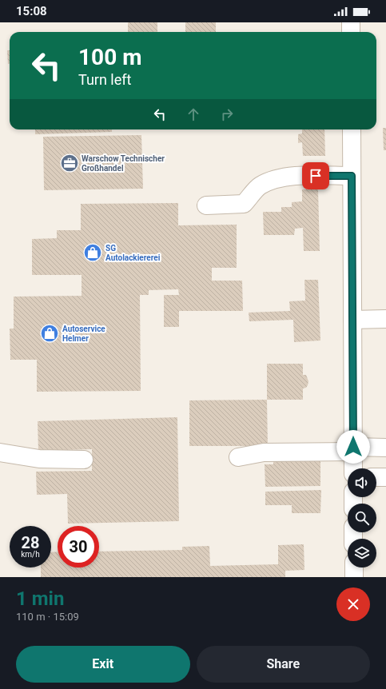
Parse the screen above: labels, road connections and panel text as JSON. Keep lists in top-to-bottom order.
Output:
{
  "places": {
    "office": ["Warschow Technischer Großhandel"],
    "shop": ["SG Autolackiererei", "Autoservice Helmer"]
  },
  "page": {
    "status": "15:08",
    "turn": ["100 m", "Turn left"],
    "speed": "28 km/h",
    "limit": "30",
    "heading": ["1 min", "110 m · 15:09"],
    "buttons": ["Exit", "Share"]
  }
}
